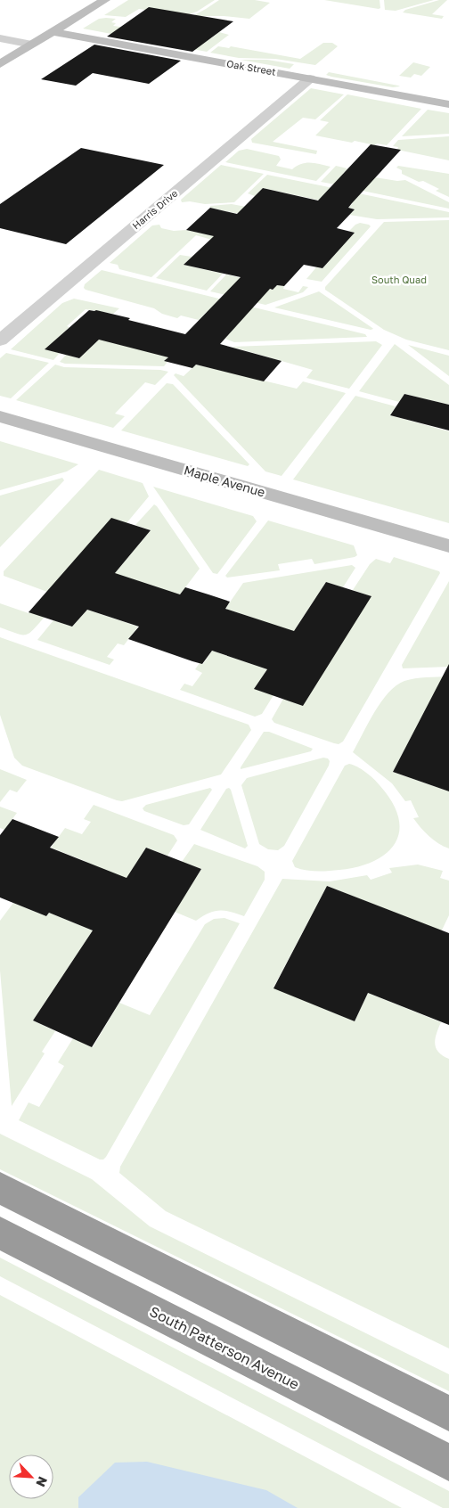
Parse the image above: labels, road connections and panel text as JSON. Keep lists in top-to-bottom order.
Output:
{
  "streets": {
    "highway": ["South Patterson Avenue"],
    "street": ["Oak Street", "Harris Drive", "Maple Avenue"]
  },
  "crossings": [
    ["Oak Street", "Harris Drive"]
  ],
  "parks": ["South Quad"],
  "north": "bottom right"
}
